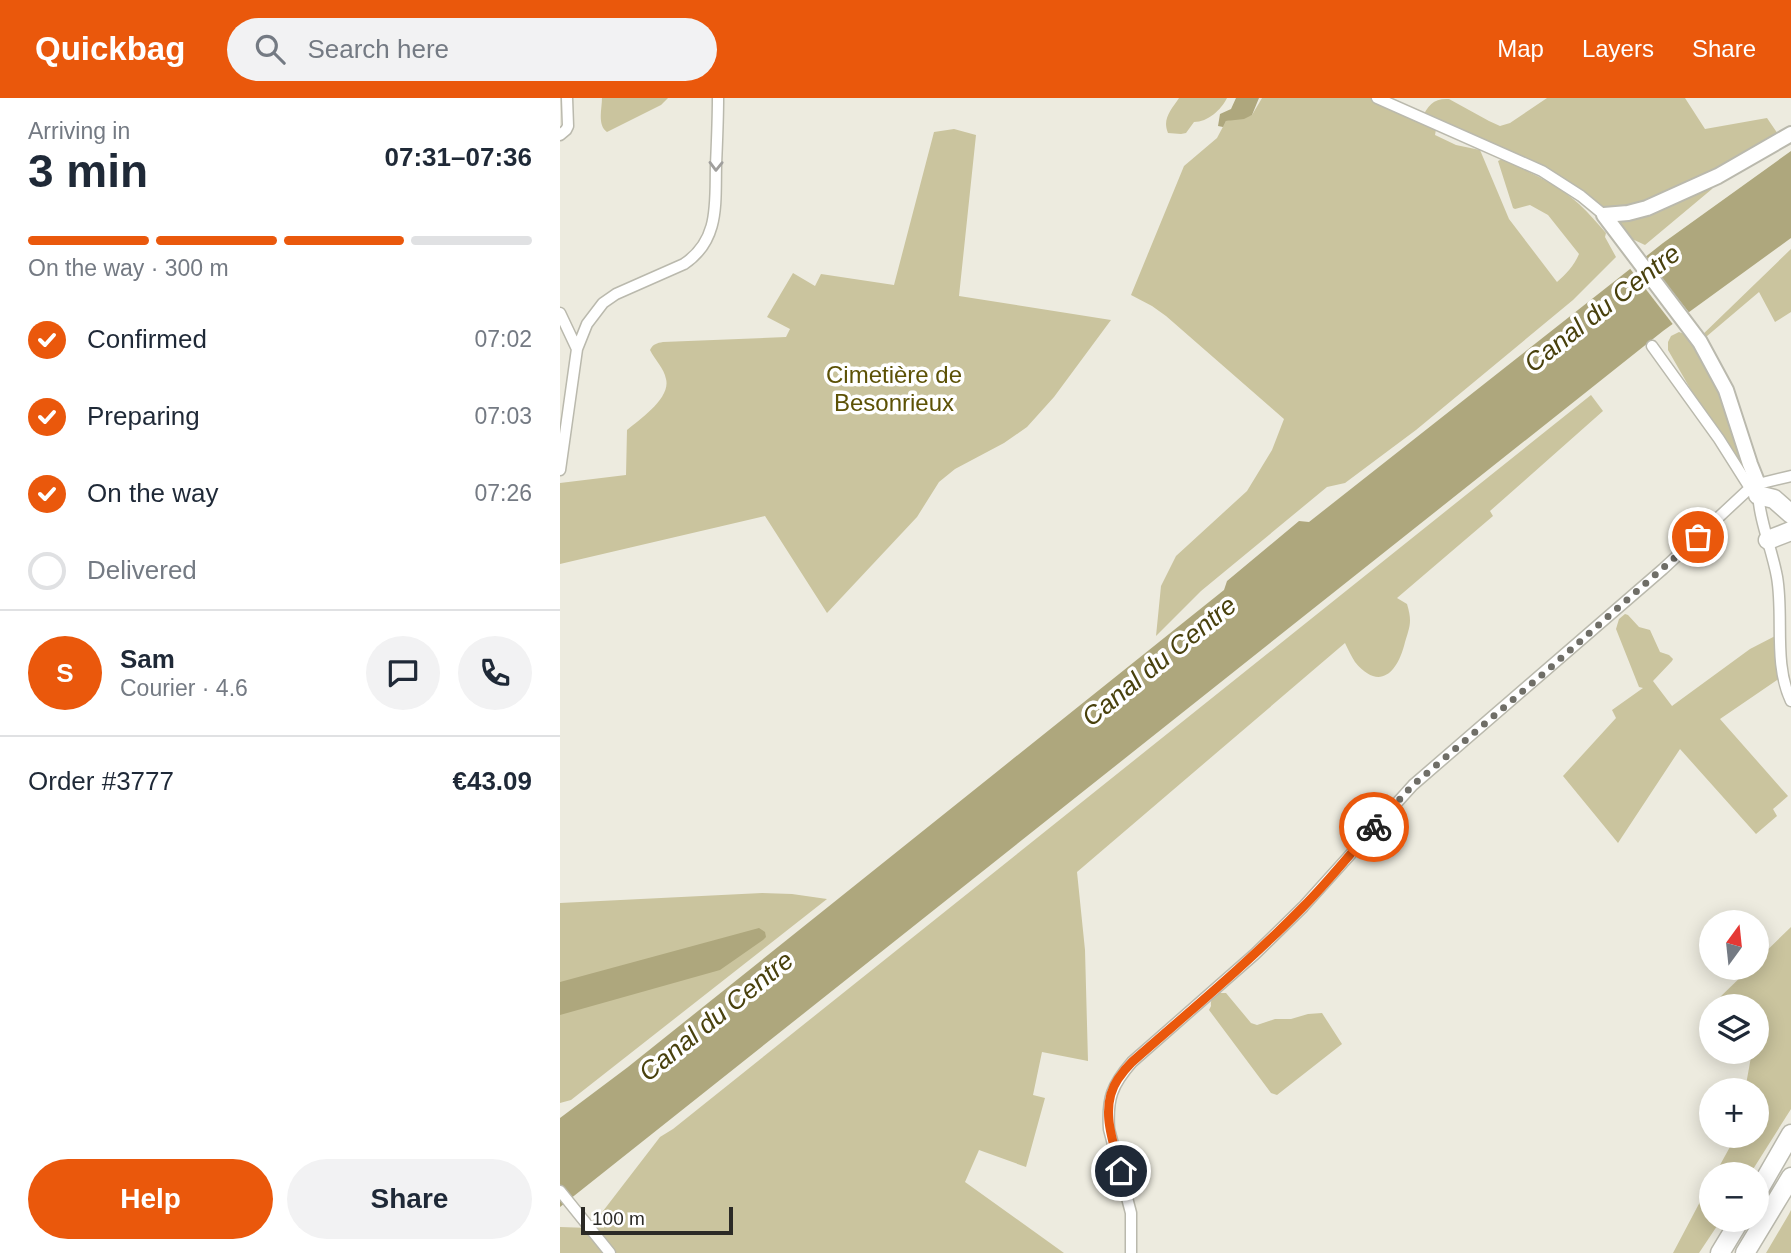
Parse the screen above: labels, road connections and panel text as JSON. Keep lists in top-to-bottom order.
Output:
{
  "water": ["Canal du Centre"],
  "parks": ["Cimetière de Besonrieux"],
  "scale_bar": "100 m",
  "north": "top",
  "page": {
    "header": "Quickbag",
    "search": "Search here",
    "nav": ["Map", "Layers", "Share"],
    "heading": ["3 min", "Arriving in", "07:31–07:36"],
    "panel": [
      "Sam",
      "Courier · 4.6",
      "Order #3777",
      "€43.09"
    ],
    "bar": "On the way · 300 m",
    "list": [
      ["Confirmed", "07:02"],
      ["Preparing", "07:03"],
      ["On the way", "07:26"],
      "Delivered"
    ],
    "round": "S",
    "map_buttons": ["+", "−"],
    "buttons": ["Help", "Share"],
    "scale": "100 m"
  }
}
